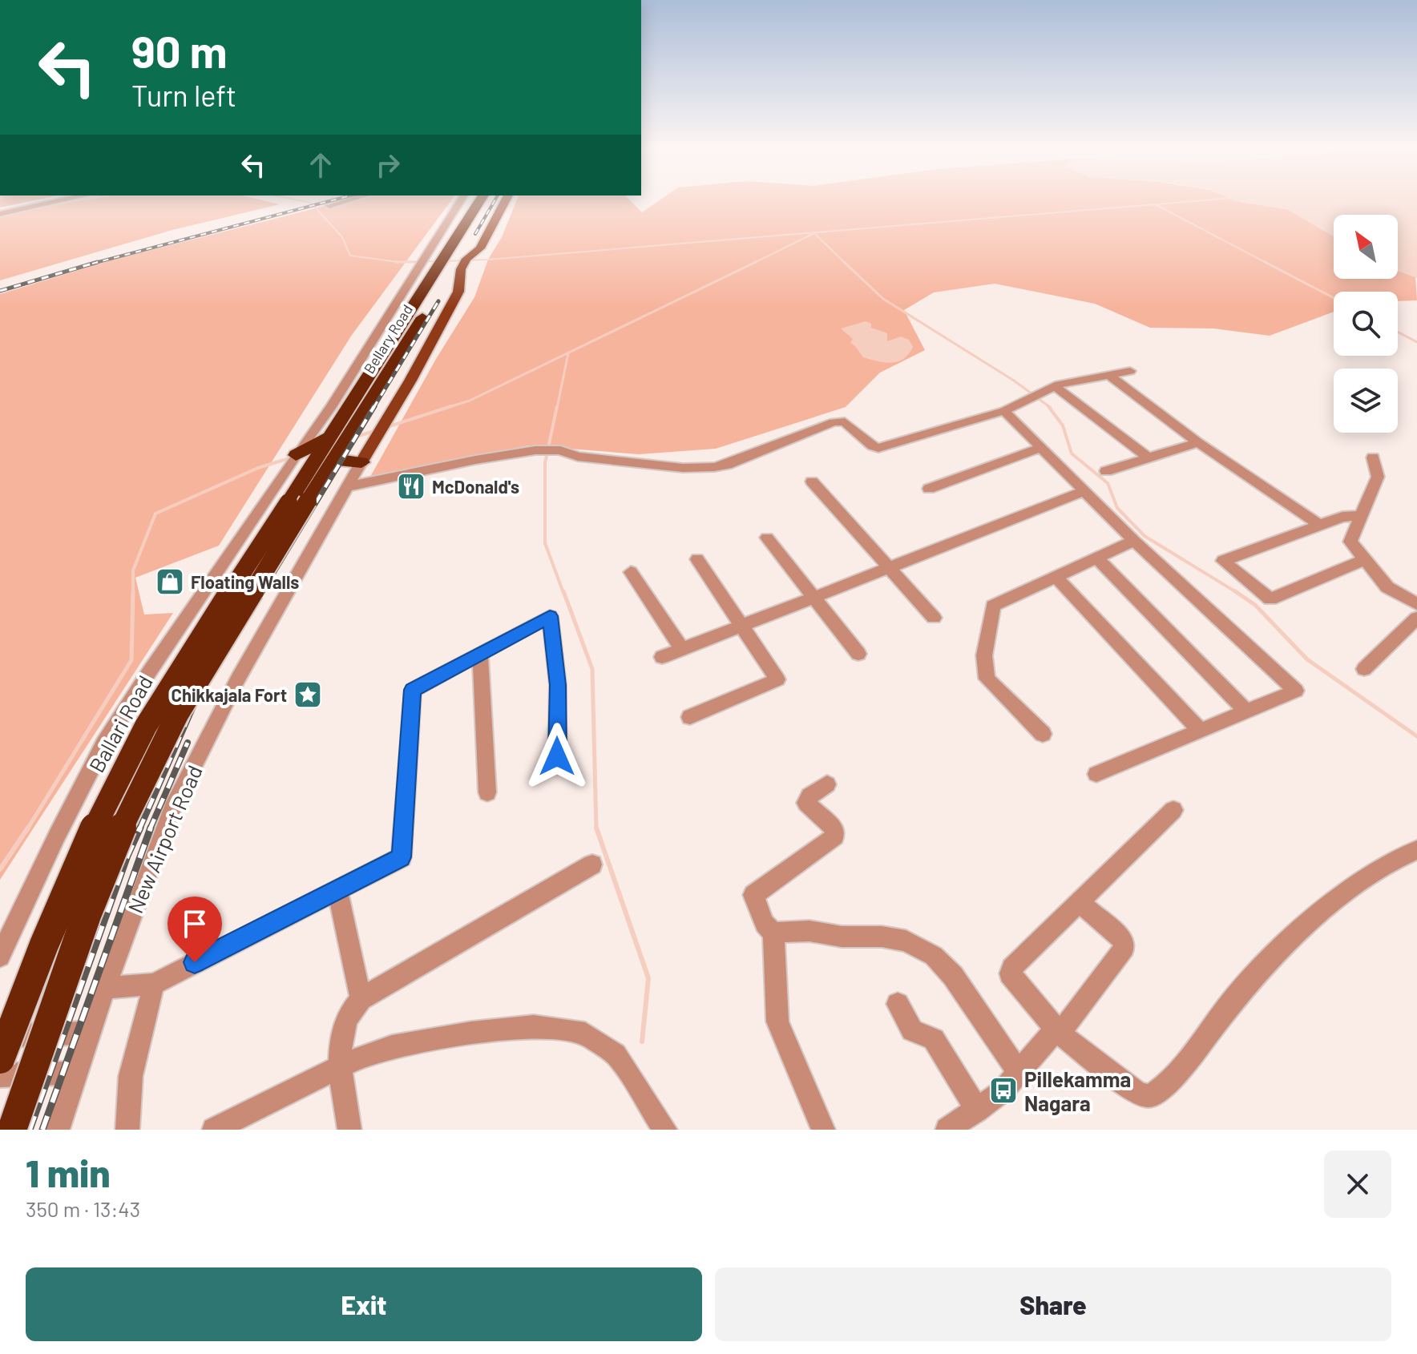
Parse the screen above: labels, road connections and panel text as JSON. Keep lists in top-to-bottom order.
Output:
{
  "streets": {
    "highway": ["Bellary Road", "Ballari Road"],
    "street": ["New Airport Road"]
  },
  "crossings": [
    ["Bellary Road", "Ballari Road"]
  ],
  "places": {
    "restaurant": ["McDonald's"],
    "shop": ["Floating Walls"],
    "place": ["Chikkajala Fort"],
    "bus stop": ["Pillekamma Nagara"]
  },
  "north": "top left",
  "page": {
    "turn": ["90 m", "Turn left"],
    "heading": ["1 min", "350 m · 13:43"],
    "buttons": ["Exit", "Share"]
  }
}
